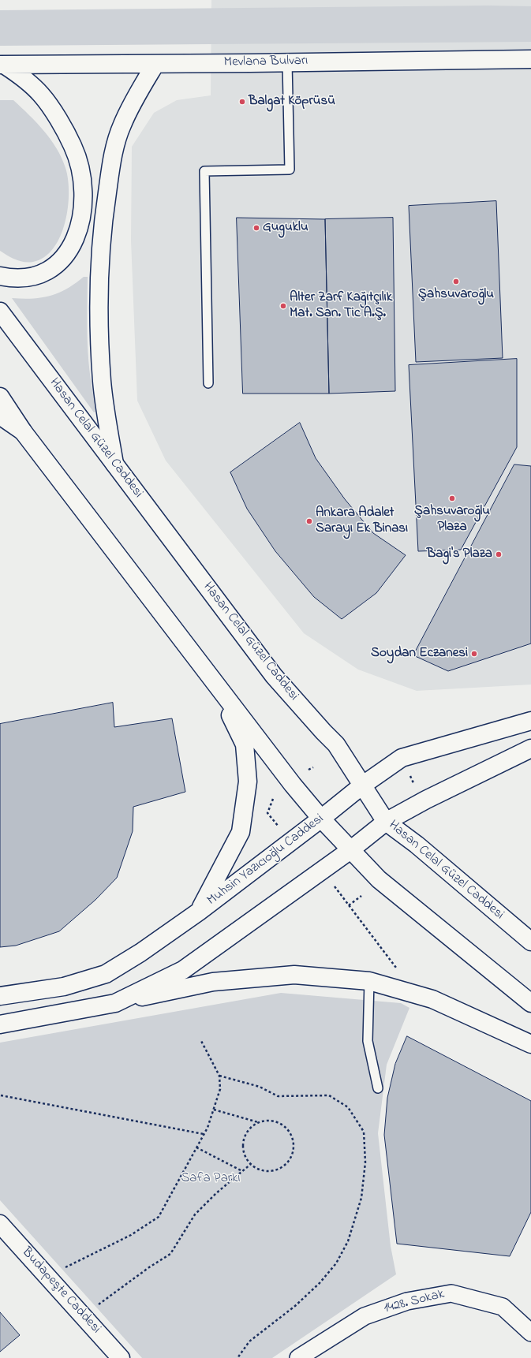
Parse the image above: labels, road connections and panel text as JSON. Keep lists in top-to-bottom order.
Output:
{
  "streets": {
    "main road": [
      "Mevlana Bulvarı",
      "Hasan Celal Güzel Caddesi",
      "Muhsin Yazıcıoğlu Caddesi",
      "Budapeşte Caddesi"
    ],
    "street": ["1428. Sokak"]
  },
  "crossings": [
    ["Hasan Celal Güzel Caddesi", "Muhsin Yazıcıoğlu Caddesi"]
  ],
  "parks": ["Safa Parkı"],
  "places": [
    "Balgat Köprüsü",
    "Guguklu",
    "Şahsuvaroğlu",
    "Alter Zarf Kağıtçılık Mat. San. Tic A.Ş.",
    "Şahsuvaroğlu Plaza",
    "Ankara Adalet Sarayı Ek Binası",
    "Bagi's Plaza",
    "Soydan Eczanesi"
  ]
}
